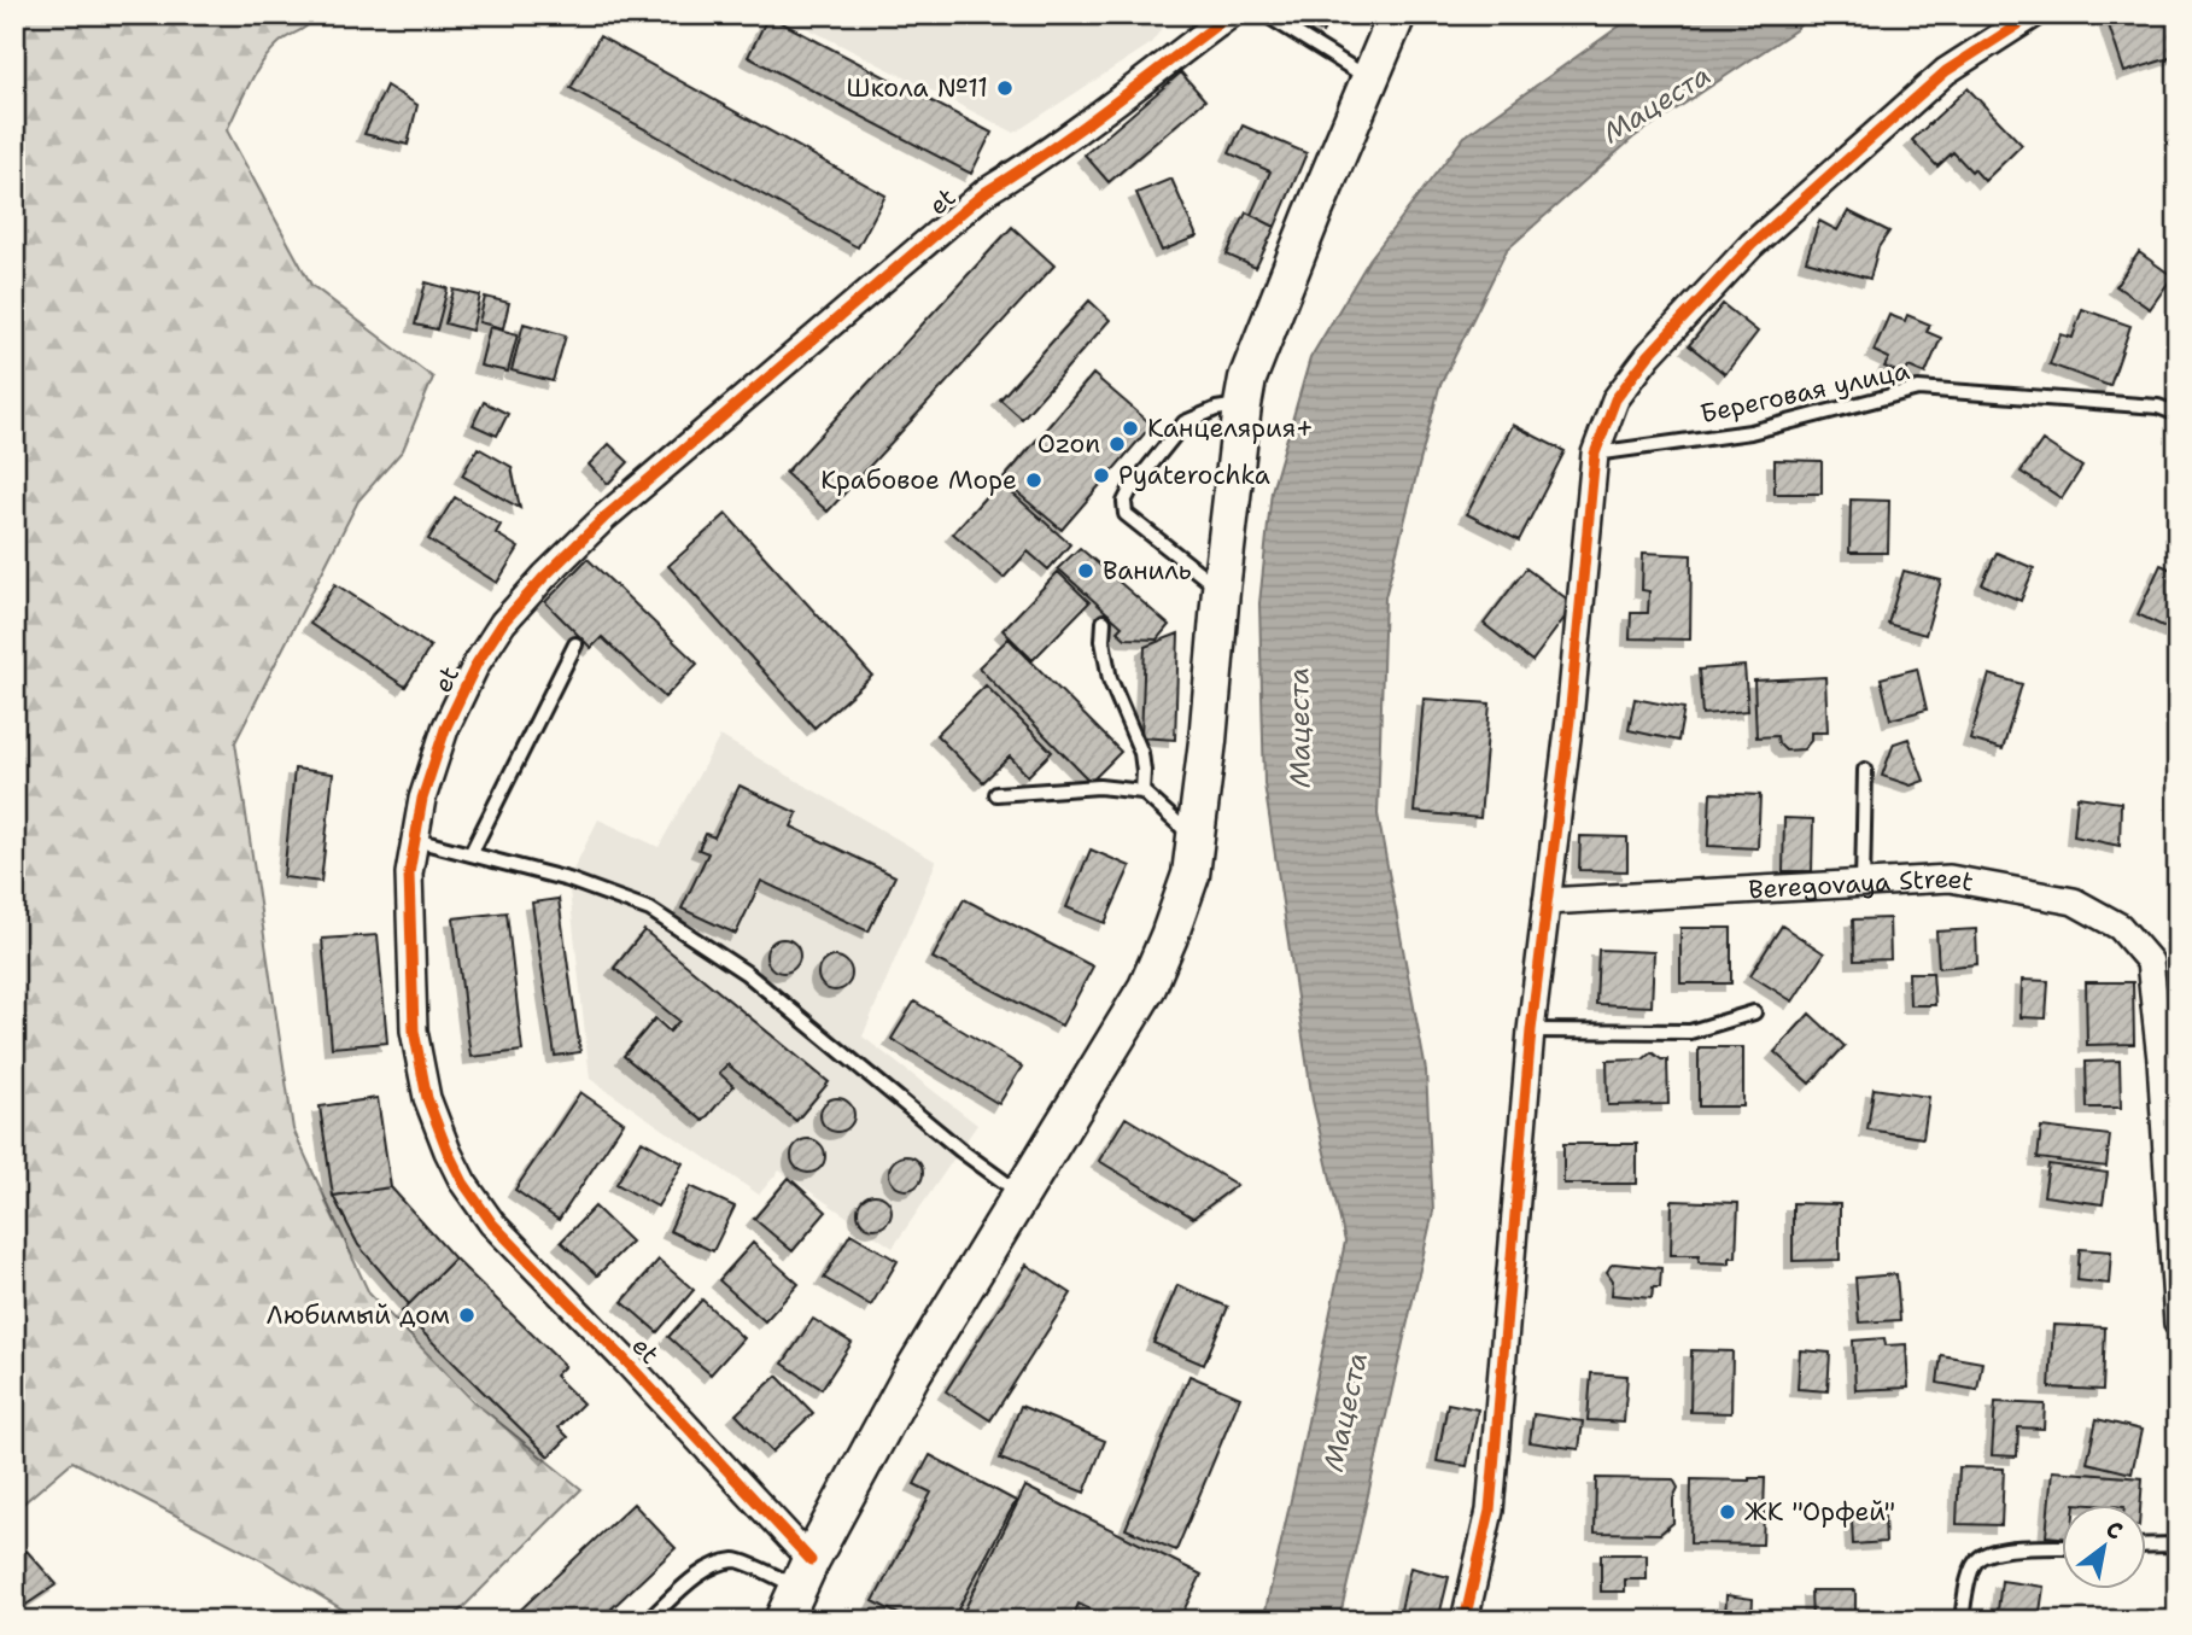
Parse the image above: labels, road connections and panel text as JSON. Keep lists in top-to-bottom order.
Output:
{
  "streets": {
    "street": ["et", "Beregovaya Street"],
    "lane": ["Береговая улица"]
  },
  "water": ["Мацеста"],
  "places": [
    "Школа №11",
    "Канцелярия+",
    "Ozon",
    "Pyaterochka",
    "Крабовое Море",
    "Ваниль",
    "Любимый дом",
    "ЖК \"Орфей\""
  ],
  "north": "top right"
}
